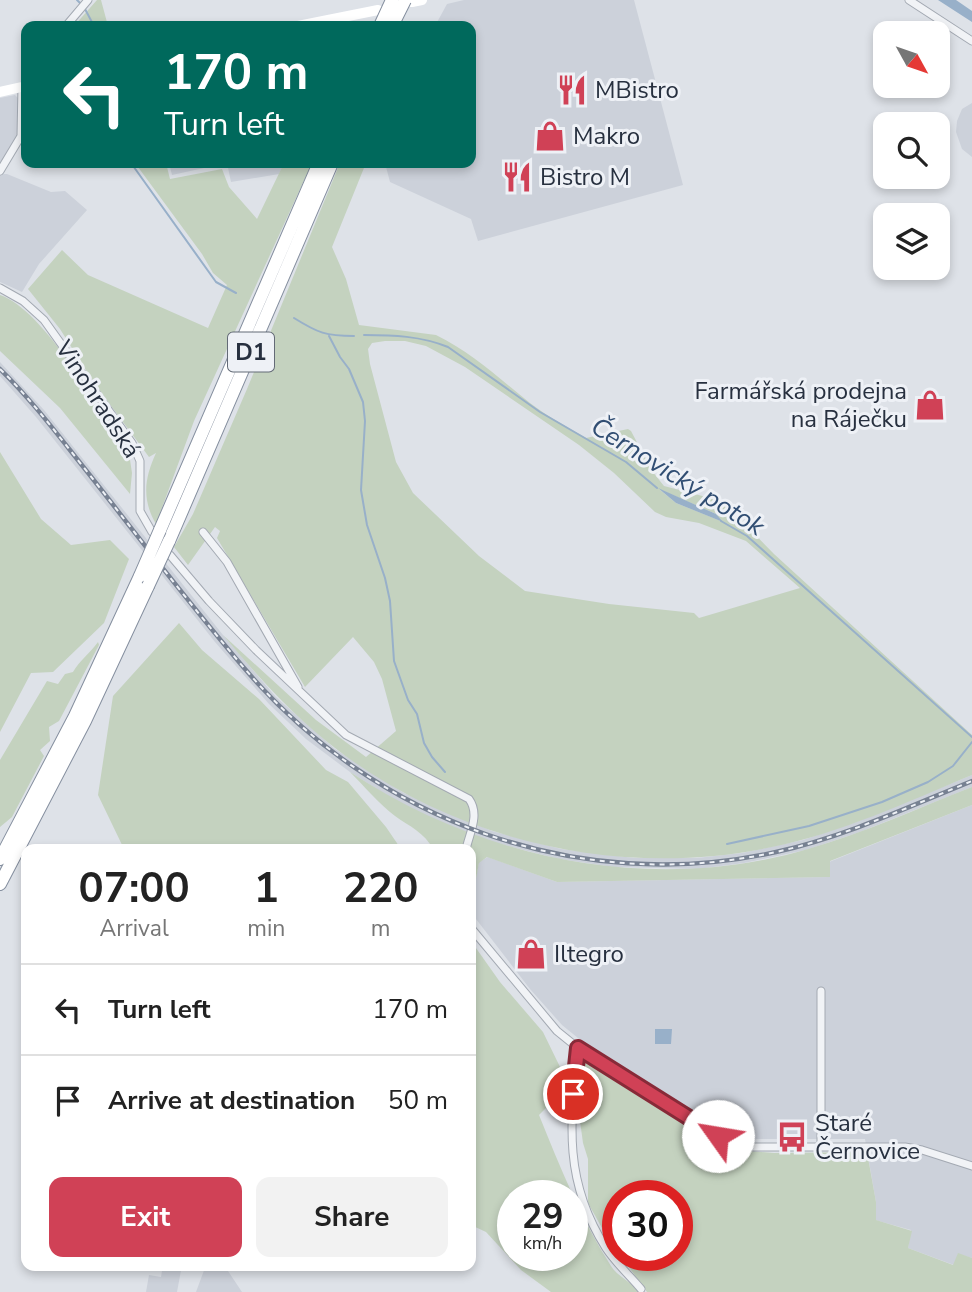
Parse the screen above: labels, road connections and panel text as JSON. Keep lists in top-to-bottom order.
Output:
{
  "streets": {
    "highway": ["D1"],
    "street": ["Vinohradská"]
  },
  "crossings": [
    ["D1", "Vinohradská"]
  ],
  "water": ["Černovický potok"],
  "places": {
    "restaurant": ["MBistro", "Bistro M"],
    "shop": ["Makro", "Farmářská prodejna na Ráječku", "Iltegro"],
    "bus stop": ["Staré Černovice"]
  },
  "north": "bottom right",
  "page": {
    "turn": ["170 m", "Turn left"],
    "eta": [
      "07:00",
      "Arrival",
      "1",
      "min",
      "220",
      "m"
    ],
    "list": [
      {
        "name": "Turn left",
        "value": "170 m"
      },
      {
        "name": "Arrive at destination",
        "value": "50 m"
      }
    ],
    "buttons": ["Exit", "Share"],
    "speed": "29 km/h",
    "limit": "30"
  }
}
